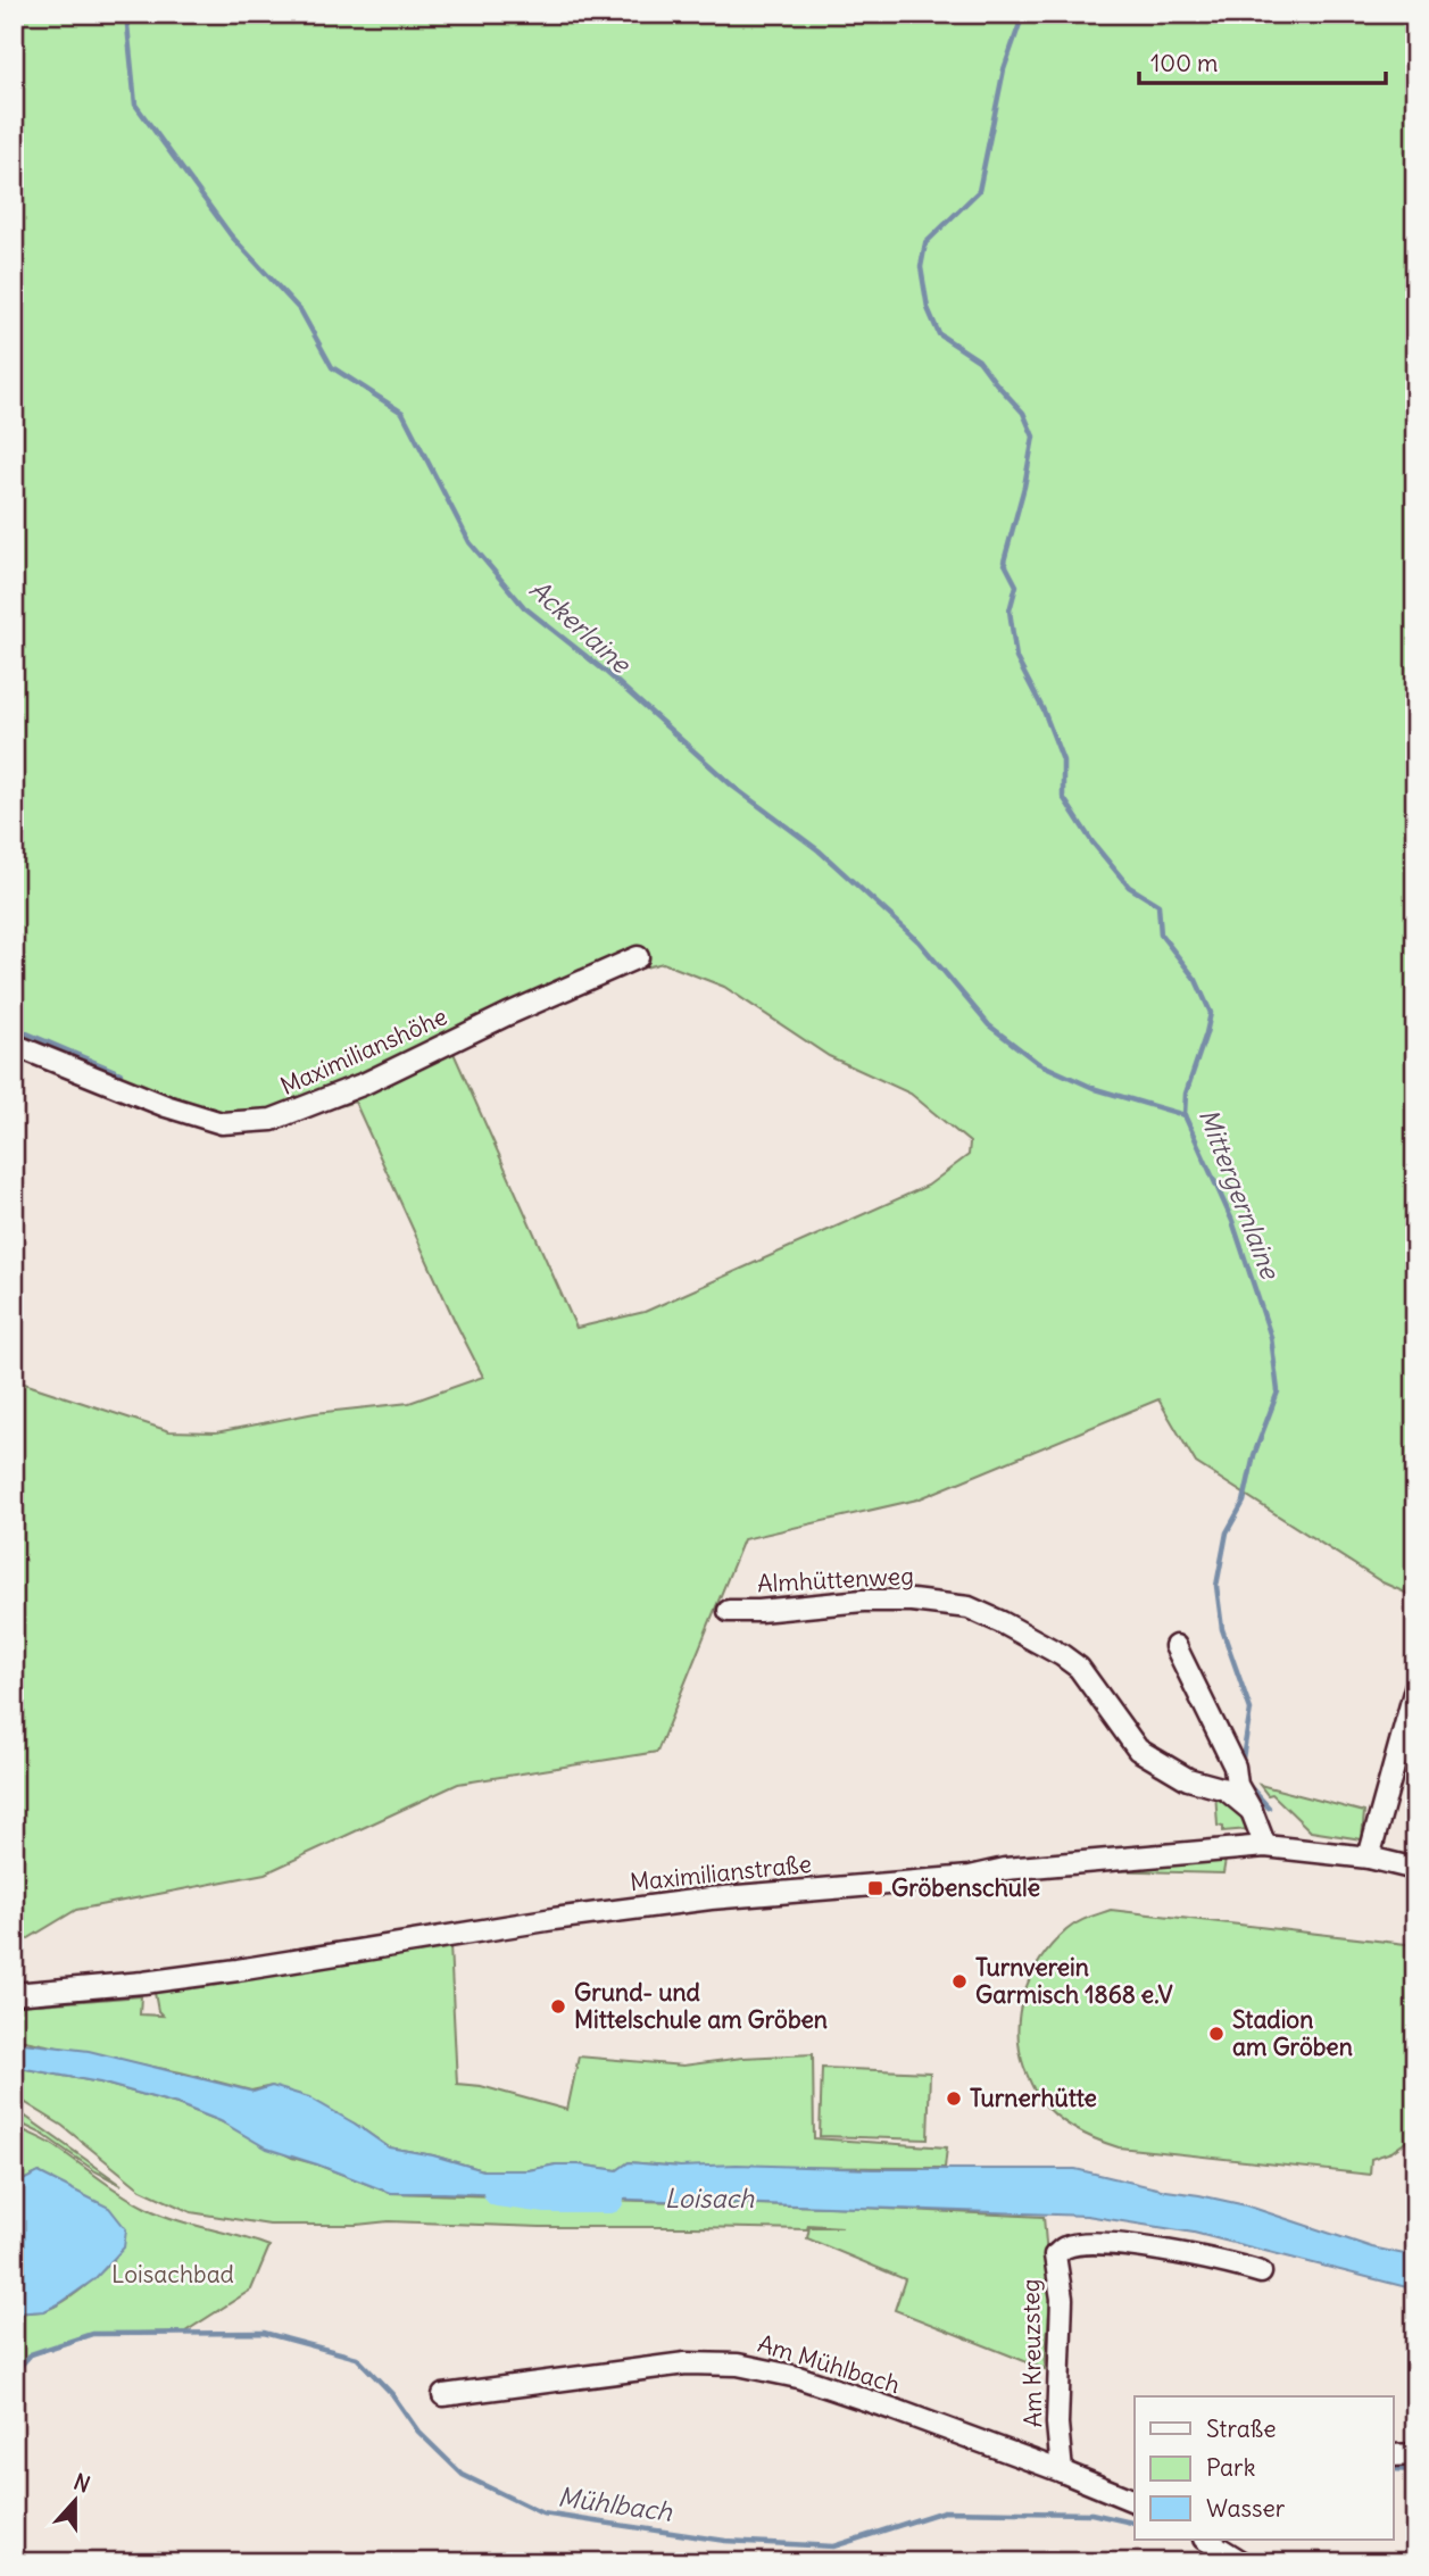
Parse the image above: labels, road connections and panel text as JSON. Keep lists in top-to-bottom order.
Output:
{
  "streets": {
    "street": [
      "Maximilianshöhe",
      "Almhüttenweg",
      "Maximilianstraße",
      "Am Kreuzsteg",
      "Am Mühlbach"
    ]
  },
  "crossings": [
    ["Am Kreuzsteg", "Am Mühlbach"]
  ],
  "water": [
    "Ackerlaine",
    "Mittergernlaine",
    "Loisach",
    "Mühlbach"
  ],
  "parks": ["Loisachbad"],
  "places": {
    "transit": ["Gröbenschule"],
    "other": [
      "Turnverein Garmisch 1868 e.V",
      "Grund- und Mittelschule am Gröben",
      "Stadion am Gröben",
      "Turnerhütte"
    ]
  },
  "legend": ["Straße", "Park", "Wasser"],
  "scale_bar": "100 m",
  "north": "top"
}
